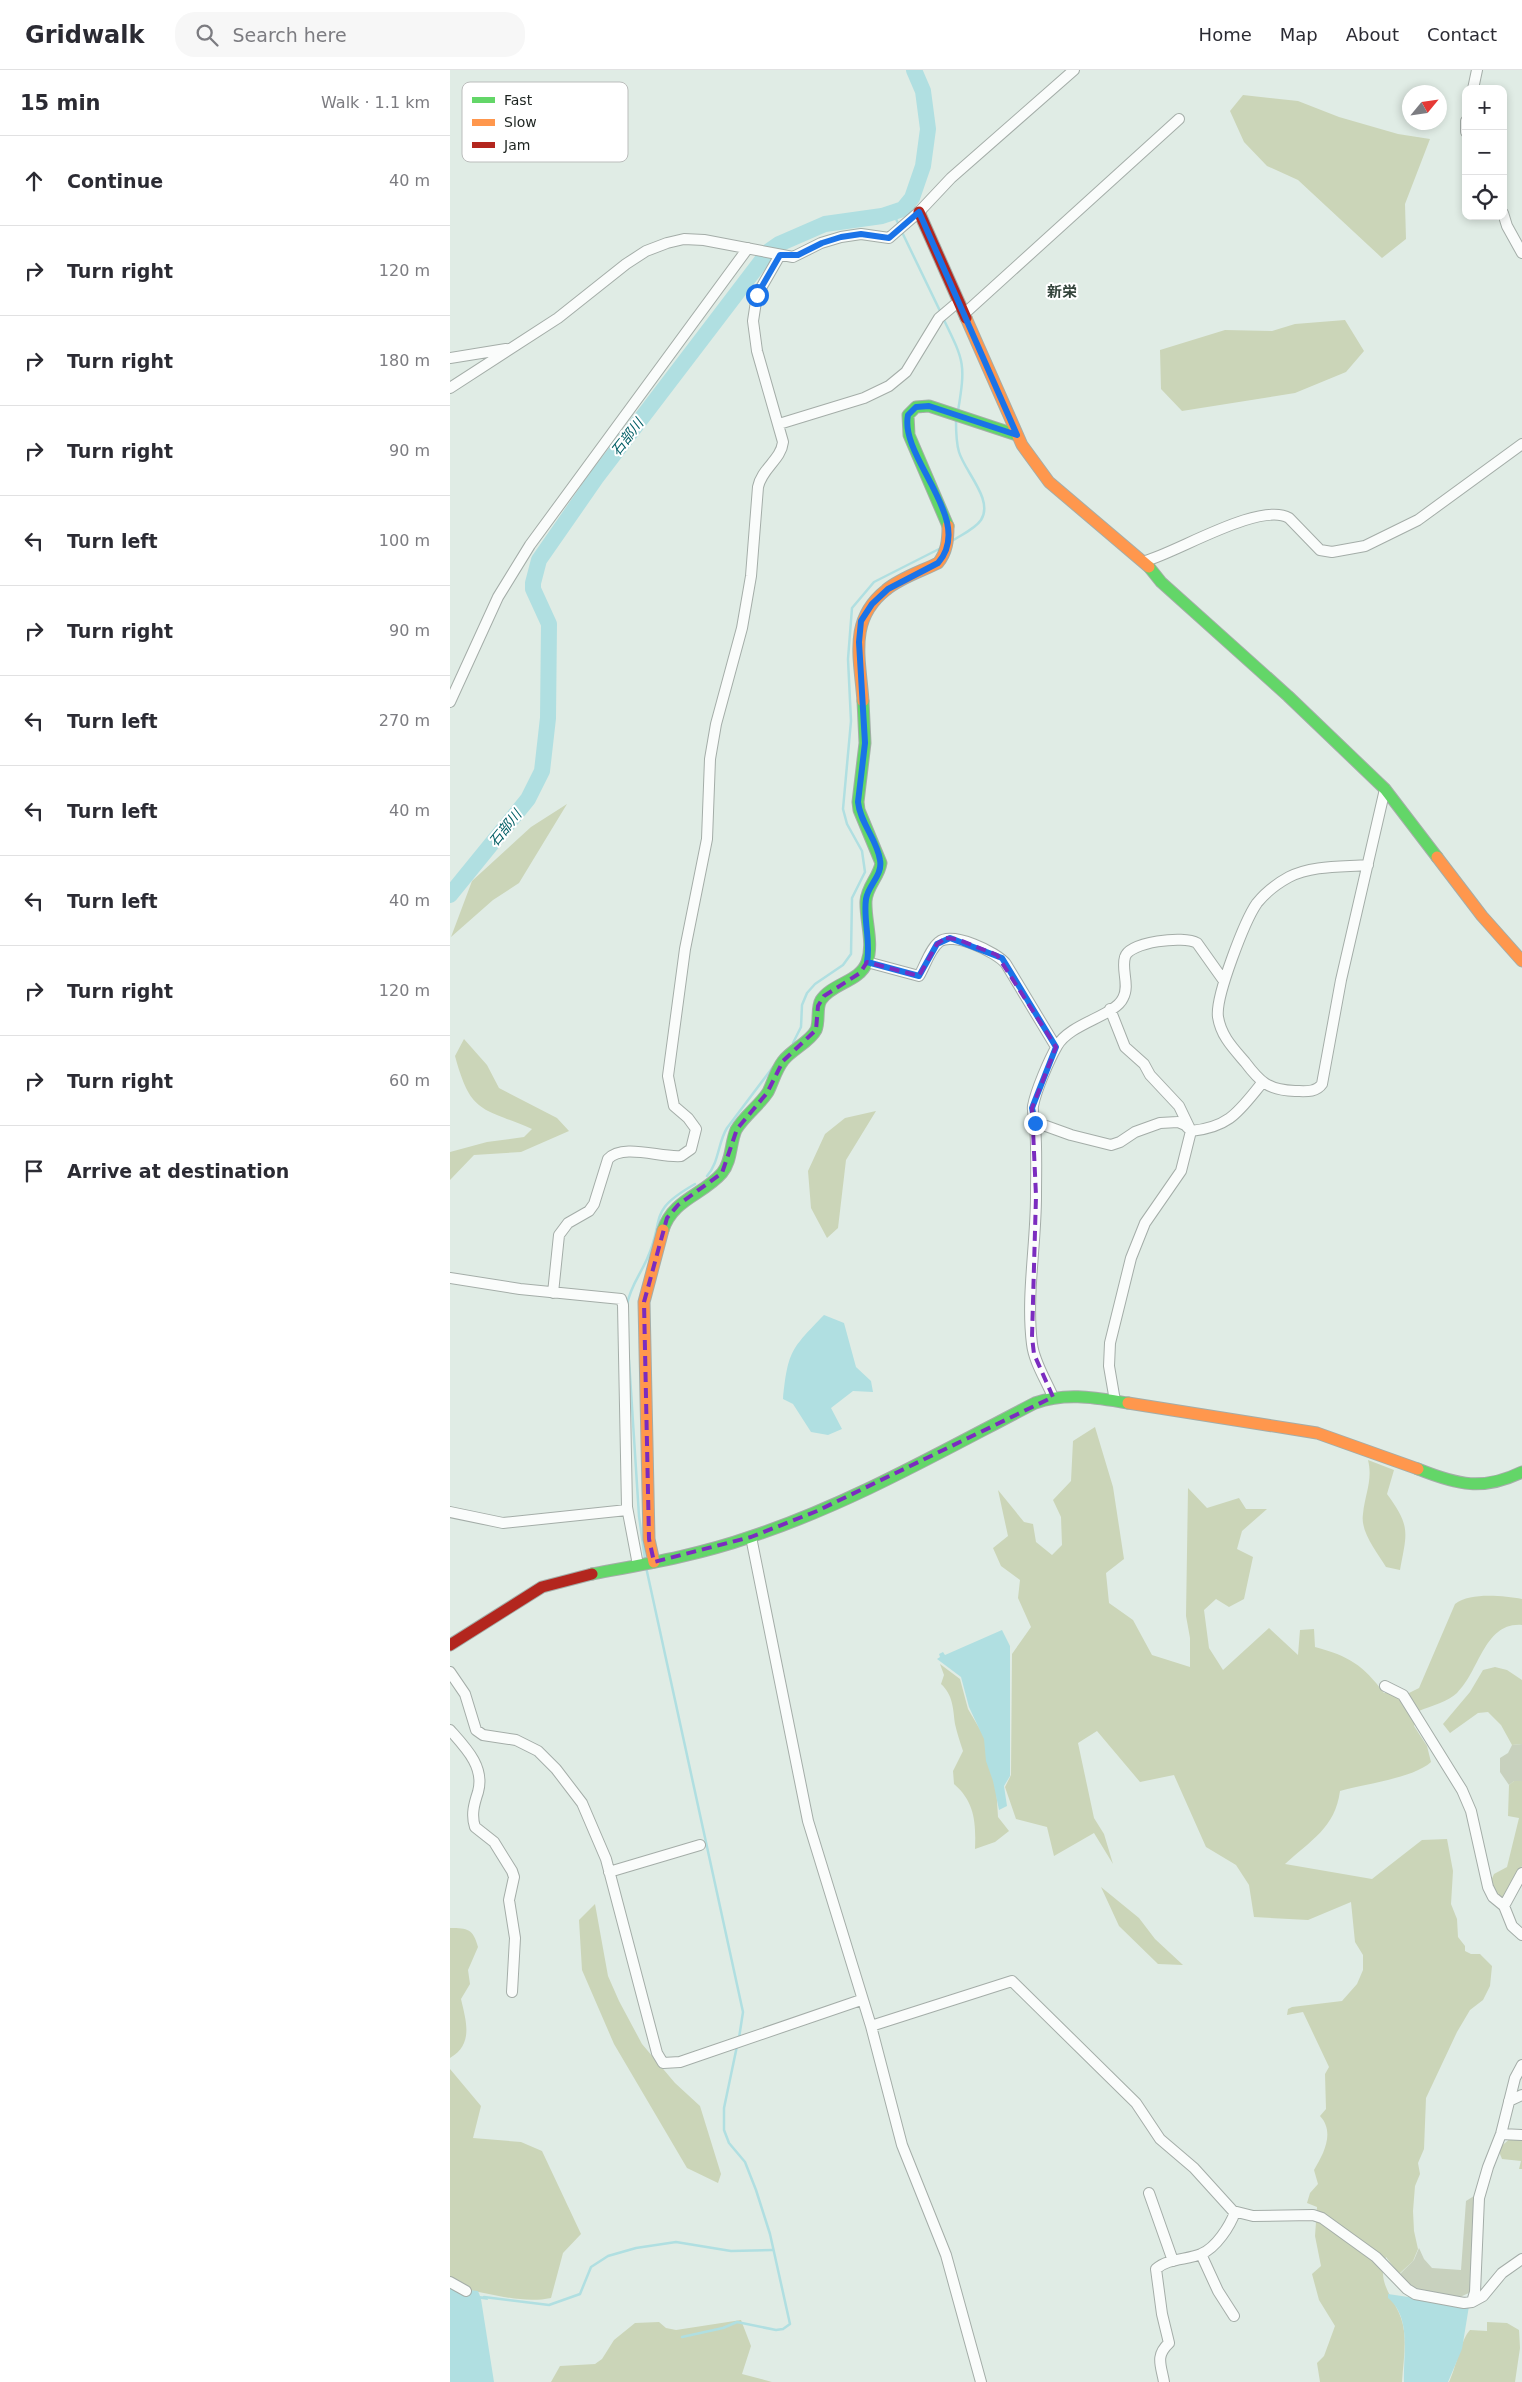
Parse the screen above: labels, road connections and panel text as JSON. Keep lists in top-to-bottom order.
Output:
{
  "districts": ["新栄"],
  "water": ["石部川"],
  "legend": ["Fast", "Slow", "Jam"],
  "north": "top right",
  "page": {
    "header": "Gridwalk",
    "search": "Search here",
    "nav": [
      "Home",
      "Map",
      "About",
      "Contact"
    ],
    "heading": ["15 min", "Walk · 1.1 km"],
    "map_buttons": ["+", "−"],
    "list": [
      ["Continue", "40 m"],
      ["Turn right", "120 m"],
      ["Turn right", "180 m"],
      ["Turn right", "90 m"],
      ["Turn left", "100 m"],
      ["Turn right", "90 m"],
      ["Turn left", "270 m"],
      ["Turn left", "40 m"],
      ["Turn left", "40 m"],
      ["Turn right", "120 m"],
      ["Turn right", "60 m"],
      "Arrive at destination"
    ]
  }
}
